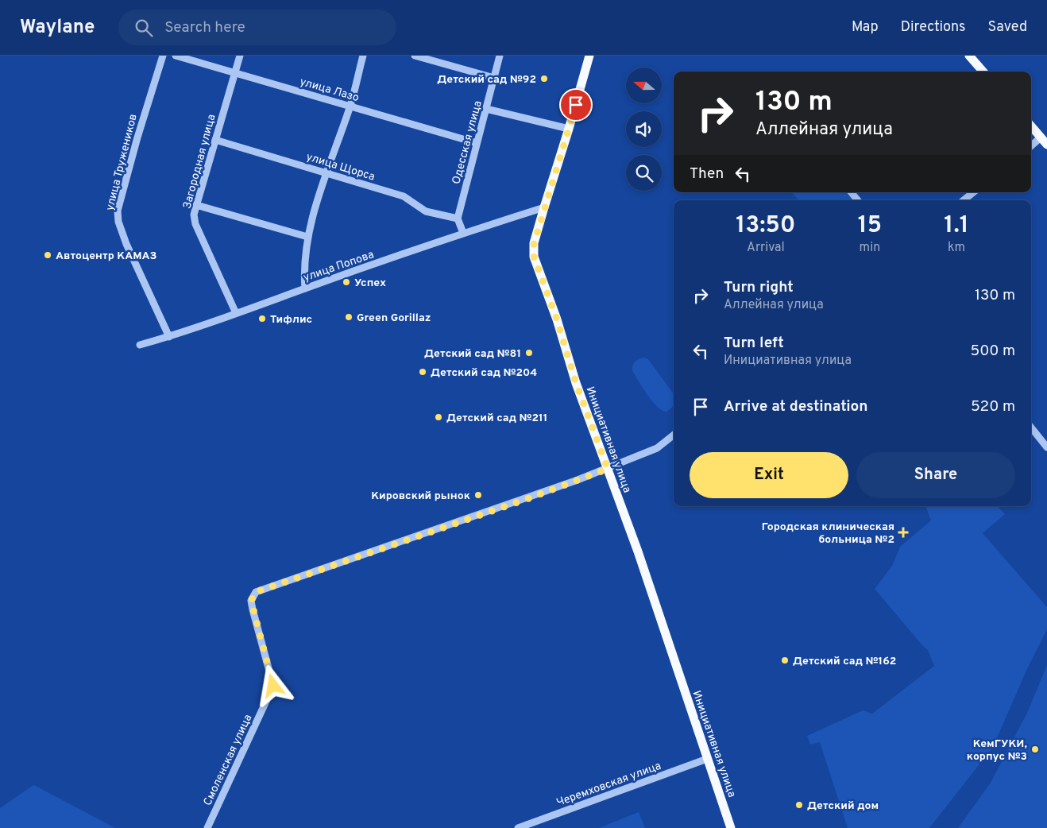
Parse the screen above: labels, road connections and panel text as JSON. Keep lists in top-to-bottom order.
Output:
{
  "streets": {
    "main road": ["Инициативная улица"],
    "street": [
      "улица Лазо",
      "Одесская улица",
      "Загородная улица",
      "улица Тружеников",
      "улица Щорса",
      "улица Попова",
      "Смоленская улица",
      "Черемховская улица"
    ]
  },
  "crossings": [
    ["улица Лазо", "Одесская улица"],
    ["улица Лазо", "Загородная улица"],
    ["Одесская улица", "улица Щорса"],
    ["Загородная улица", "улица Щорса"],
    ["Загородная улица", "улица Попова"],
    ["улица Тружеников", "улица Попова"],
    ["улица Попова", "Инициативная улица"],
    ["Инициативная улица", "Смоленская улица"],
    ["Инициативная улица", "Черемховская улица"]
  ],
  "places": {
    "other": [
      "Детский сад №92",
      "Автоцентр КАМАЗ",
      "Успех",
      "Green Gorillaz",
      "Тифлис",
      "Детский сад №81",
      "Детский сад №204",
      "Детский сад №211",
      "Кировский рынок",
      "Детский сад №162",
      "КемГУКИ, корпус №3",
      "Детский дом"
    ],
    "health": ["Городская клиническая больница №2"]
  },
  "north": "left",
  "page": {
    "header": "Waylane",
    "search": "Search here",
    "nav": ["Map", "Directions", "Saved"],
    "turn": ["130 m", "Аллейная улица"],
    "then": "Then",
    "eta": [
      "13:50",
      "Arrival",
      "15",
      "min",
      "1.1",
      "km"
    ],
    "list": [
      {
        "name": "Turn right",
        "note": "Аллейная улица",
        "value": "130 m"
      },
      {
        "name": "Turn left",
        "note": "Инициативная улица",
        "value": "500 m"
      },
      {
        "name": "Arrive at destination",
        "value": "520 m"
      }
    ],
    "buttons": ["Exit", "Share"]
  }
}
